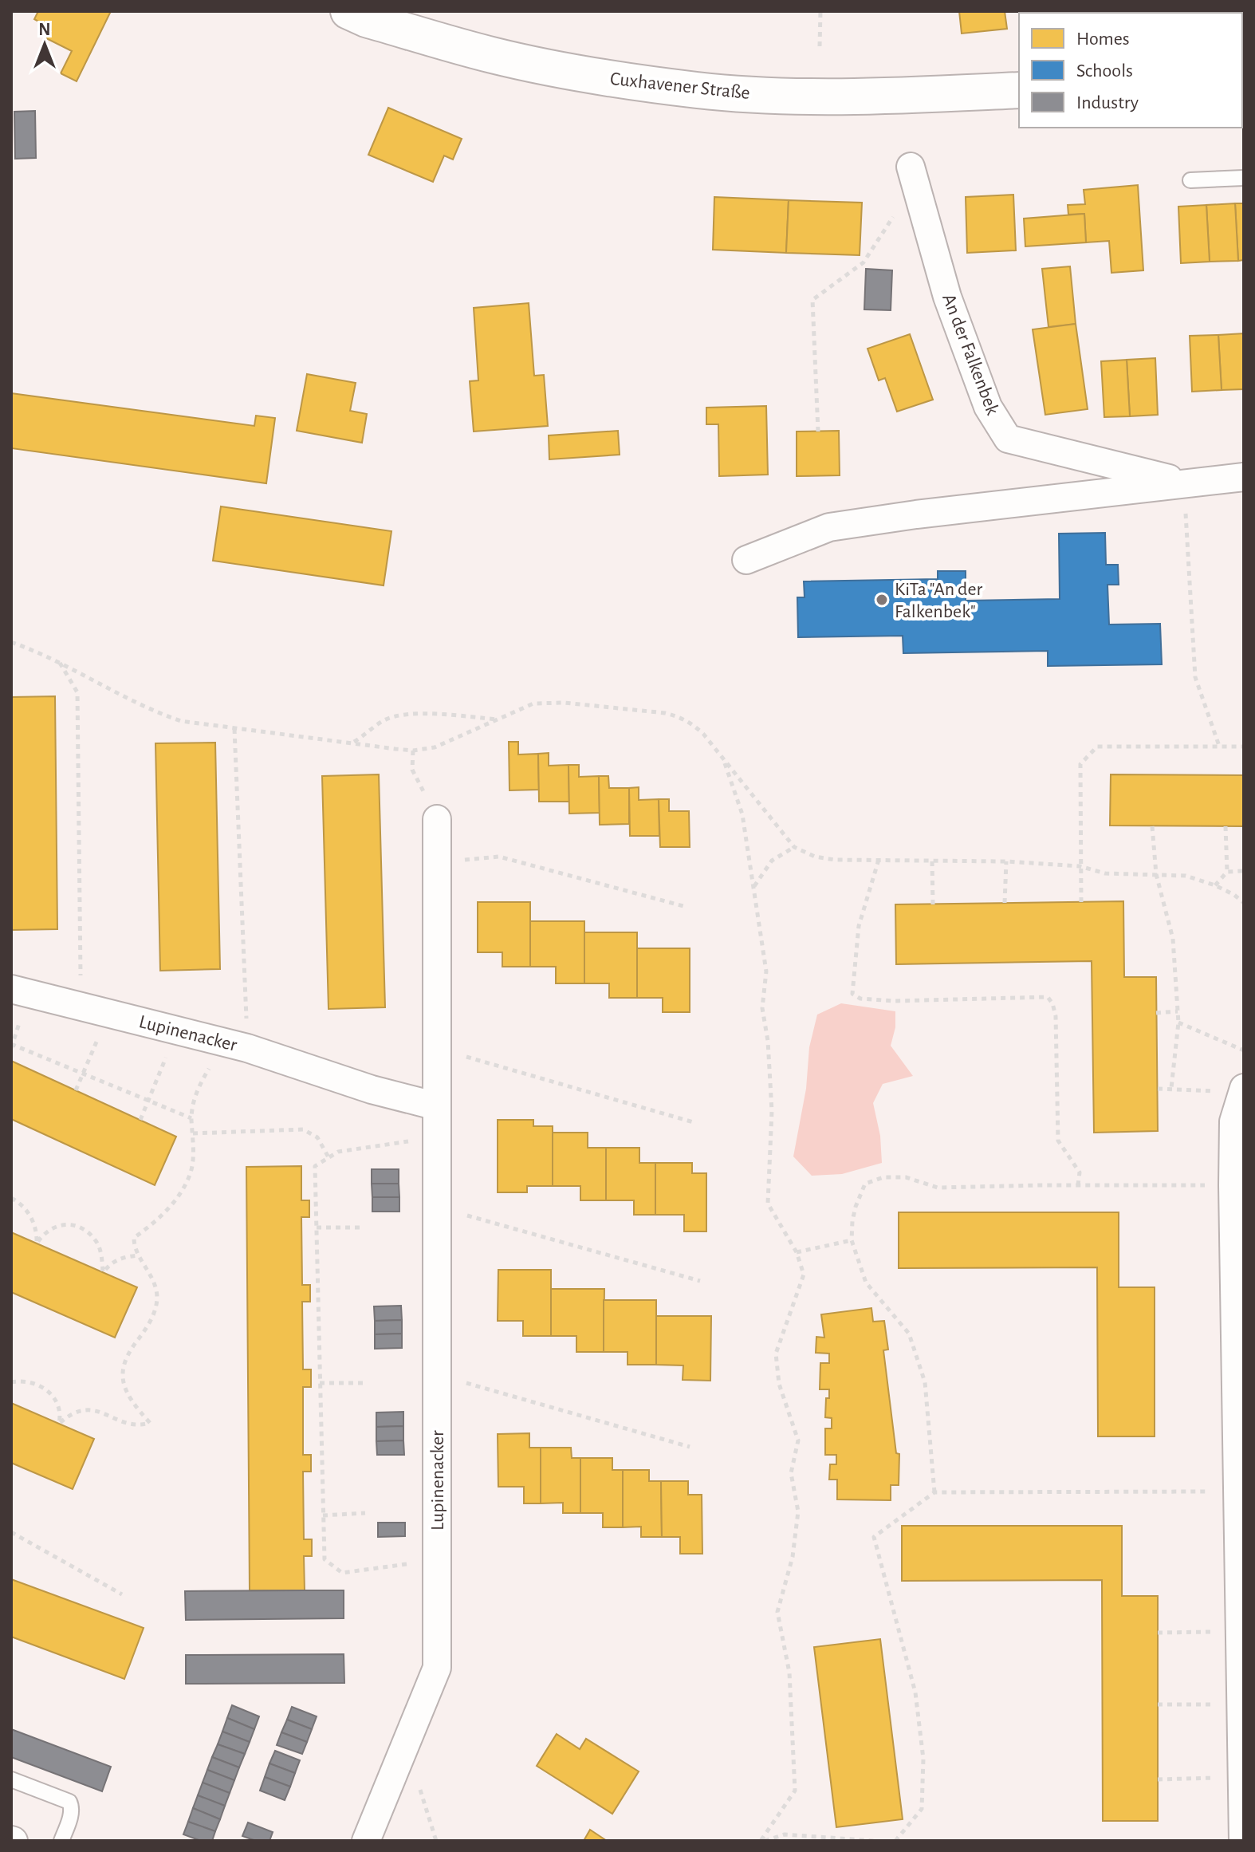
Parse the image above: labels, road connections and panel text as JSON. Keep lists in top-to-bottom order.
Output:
{
  "streets": {
    "main road": ["Cuxhavener Straße"],
    "street": ["An der Falkenbek", "Lupinenacker"]
  },
  "places": ["KiTa \"An der Falkenbek\""],
  "legend": ["Homes", "Schools", "Industry"],
  "north": "top"
}
